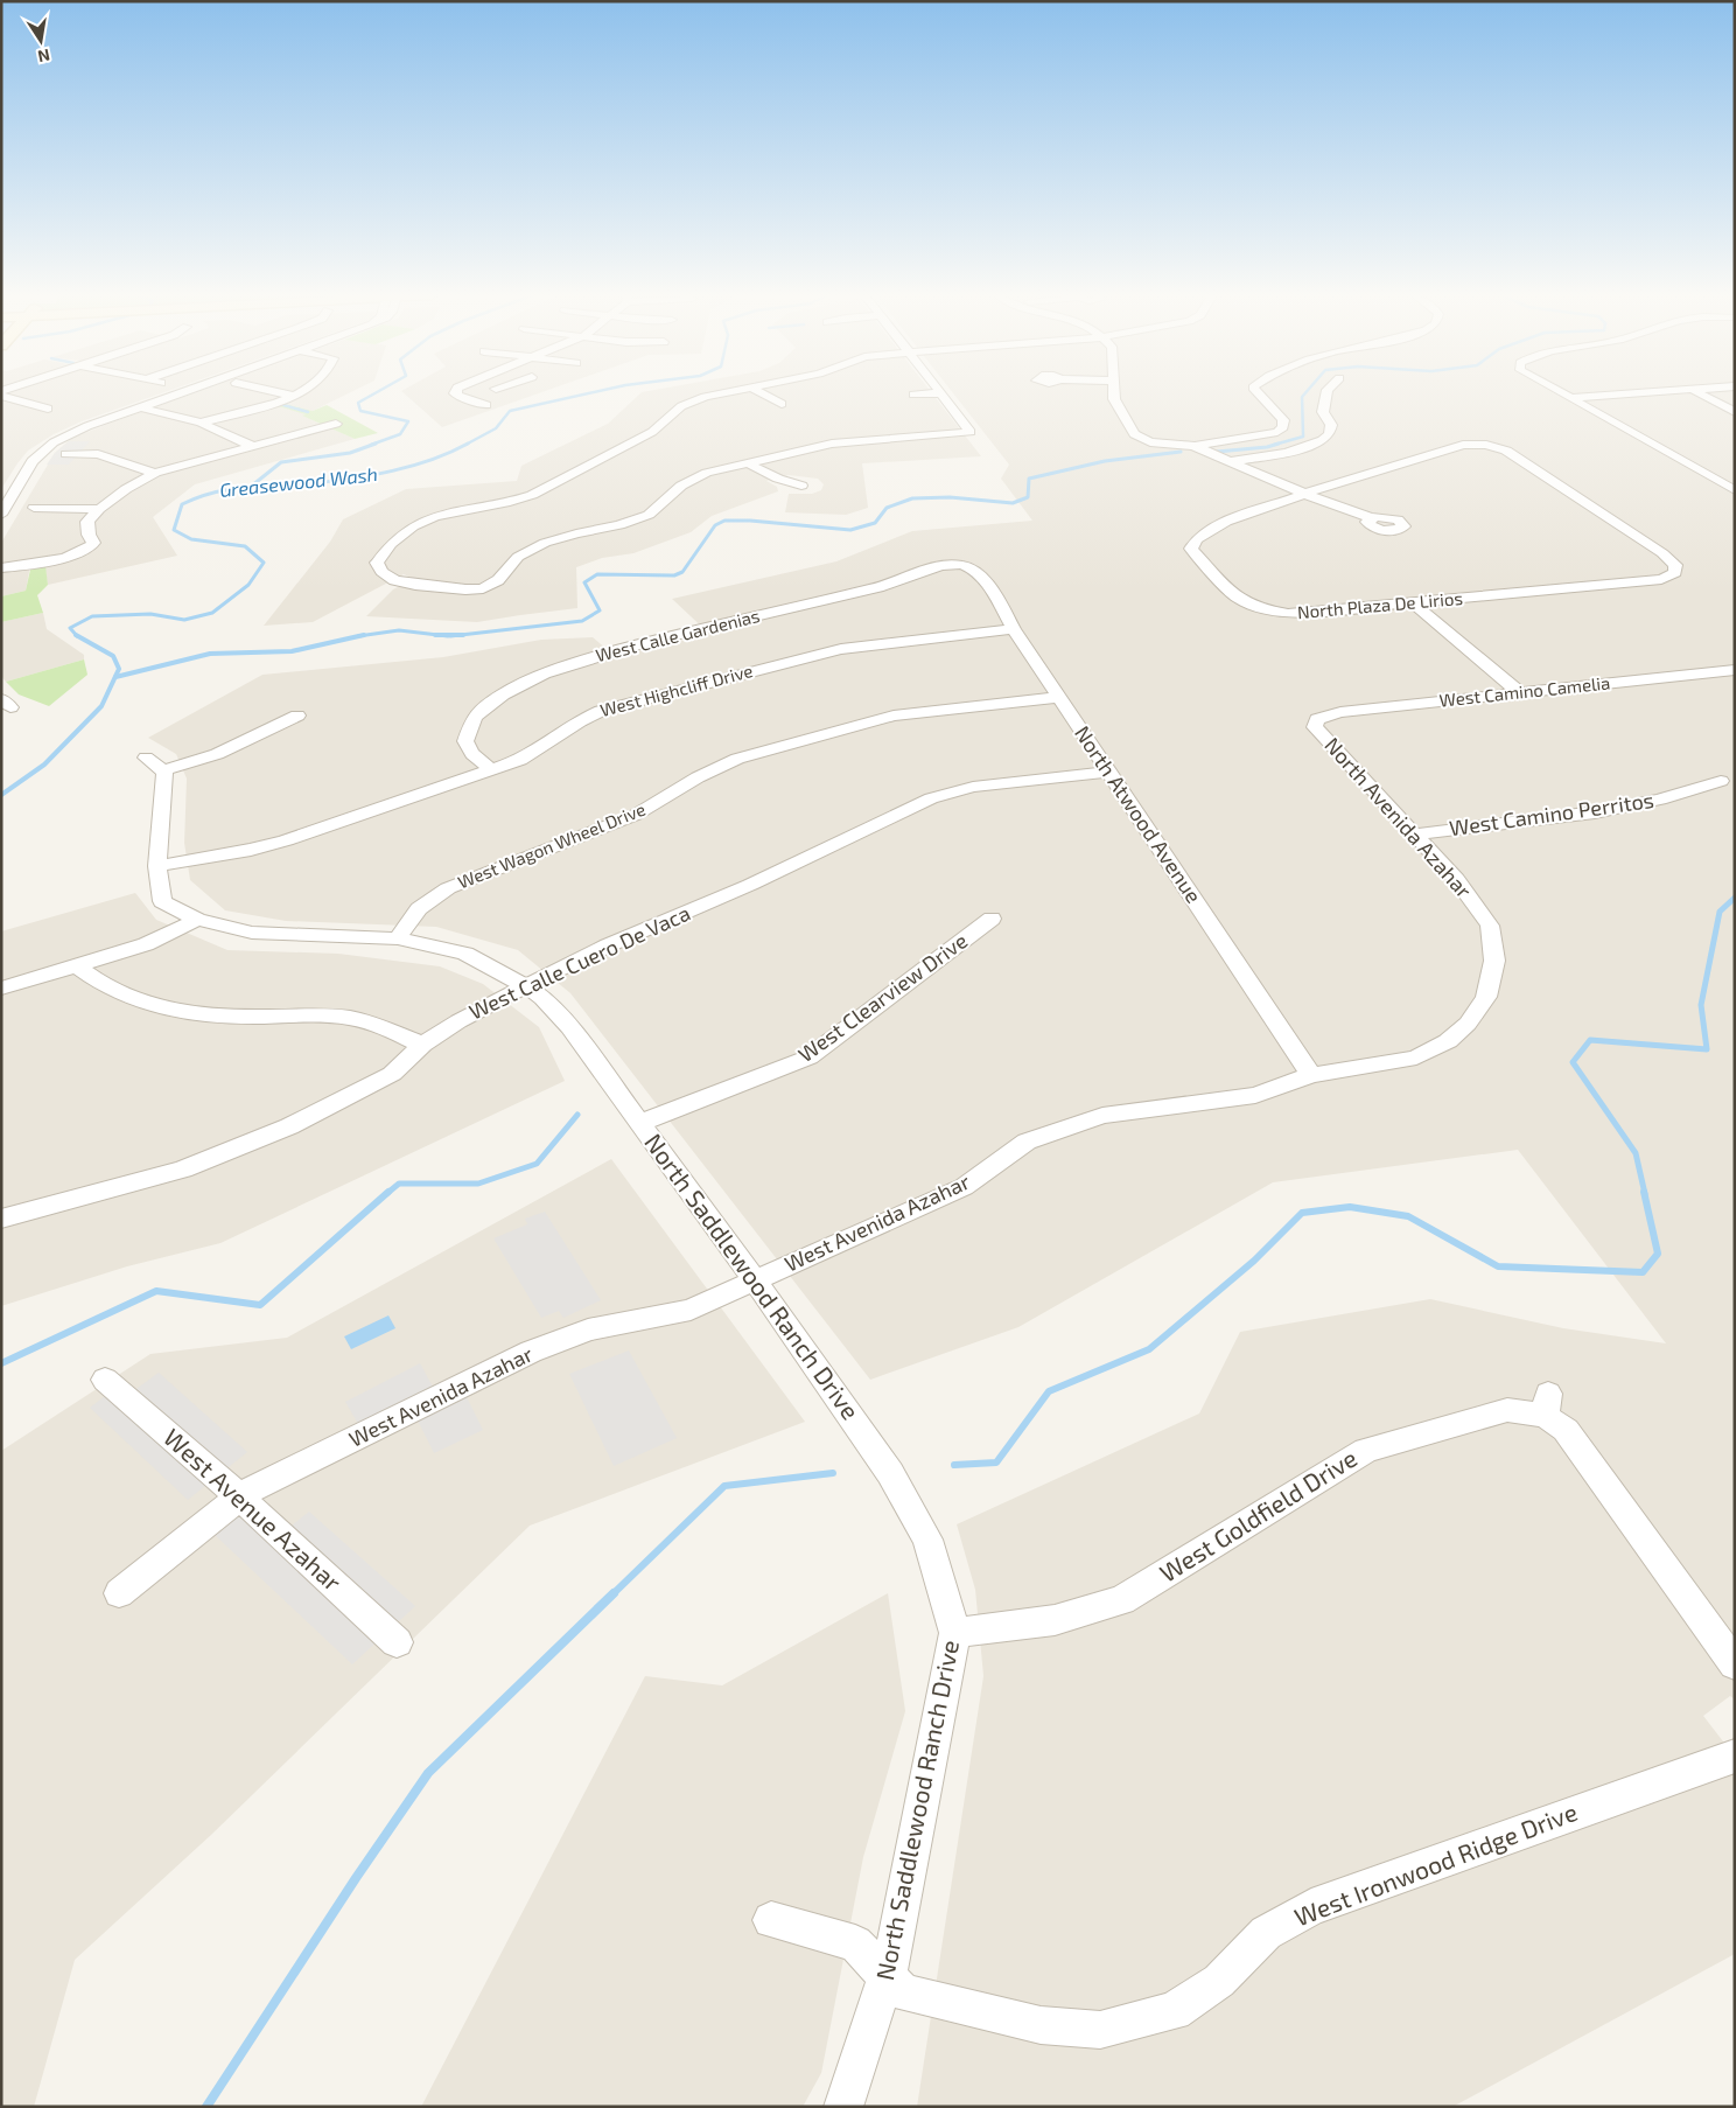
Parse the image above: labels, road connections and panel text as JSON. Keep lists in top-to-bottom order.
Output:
{
  "streets": {
    "street": [
      "North Plaza De Lirios",
      "West Calle Gardenias",
      "West Highcliff Drive",
      "West Camino Camelia",
      "North Atwood Avenue",
      "West Camino Perritos",
      "North Avenida Azahar",
      "West Wagon Wheel Drive",
      "West Calle Cuero De Vaca",
      "West Clearview Drive",
      "West Avenida Azahar",
      "North Saddlewood Ranch Drive",
      "West Avenue Azahar",
      "West Goldfield Drive",
      "West Ironwood Ridge Drive"
    ]
  },
  "crossings": [
    ["West Calle Gardenias", "West Highcliff Drive"],
    ["West Calle Gardenias", "North Atwood Avenue"],
    ["West Highcliff Drive", "North Atwood Avenue"],
    ["West Highcliff Drive", "North Saddlewood Ranch Drive"],
    ["West Camino Camelia", "North Avenida Azahar"],
    ["North Atwood Avenue", "West Wagon Wheel Drive"],
    ["North Atwood Avenue", "West Calle Cuero De Vaca"],
    ["North Atwood Avenue", "West Avenida Azahar"],
    ["West Camino Perritos", "North Avenida Azahar"],
    ["North Avenida Azahar", "West Avenida Azahar"],
    ["West Wagon Wheel Drive", "North Saddlewood Ranch Drive"],
    ["West Calle Cuero De Vaca", "North Saddlewood Ranch Drive"],
    ["West Clearview Drive", "North Saddlewood Ranch Drive"],
    ["West Avenida Azahar", "North Saddlewood Ranch Drive"],
    ["West Avenida Azahar", "West Avenue Azahar"],
    ["North Saddlewood Ranch Drive", "West Goldfield Drive"],
    ["North Saddlewood Ranch Drive", "West Ironwood Ridge Drive"]
  ],
  "water": ["Greasewood Wash"],
  "north": "bottom"
}
